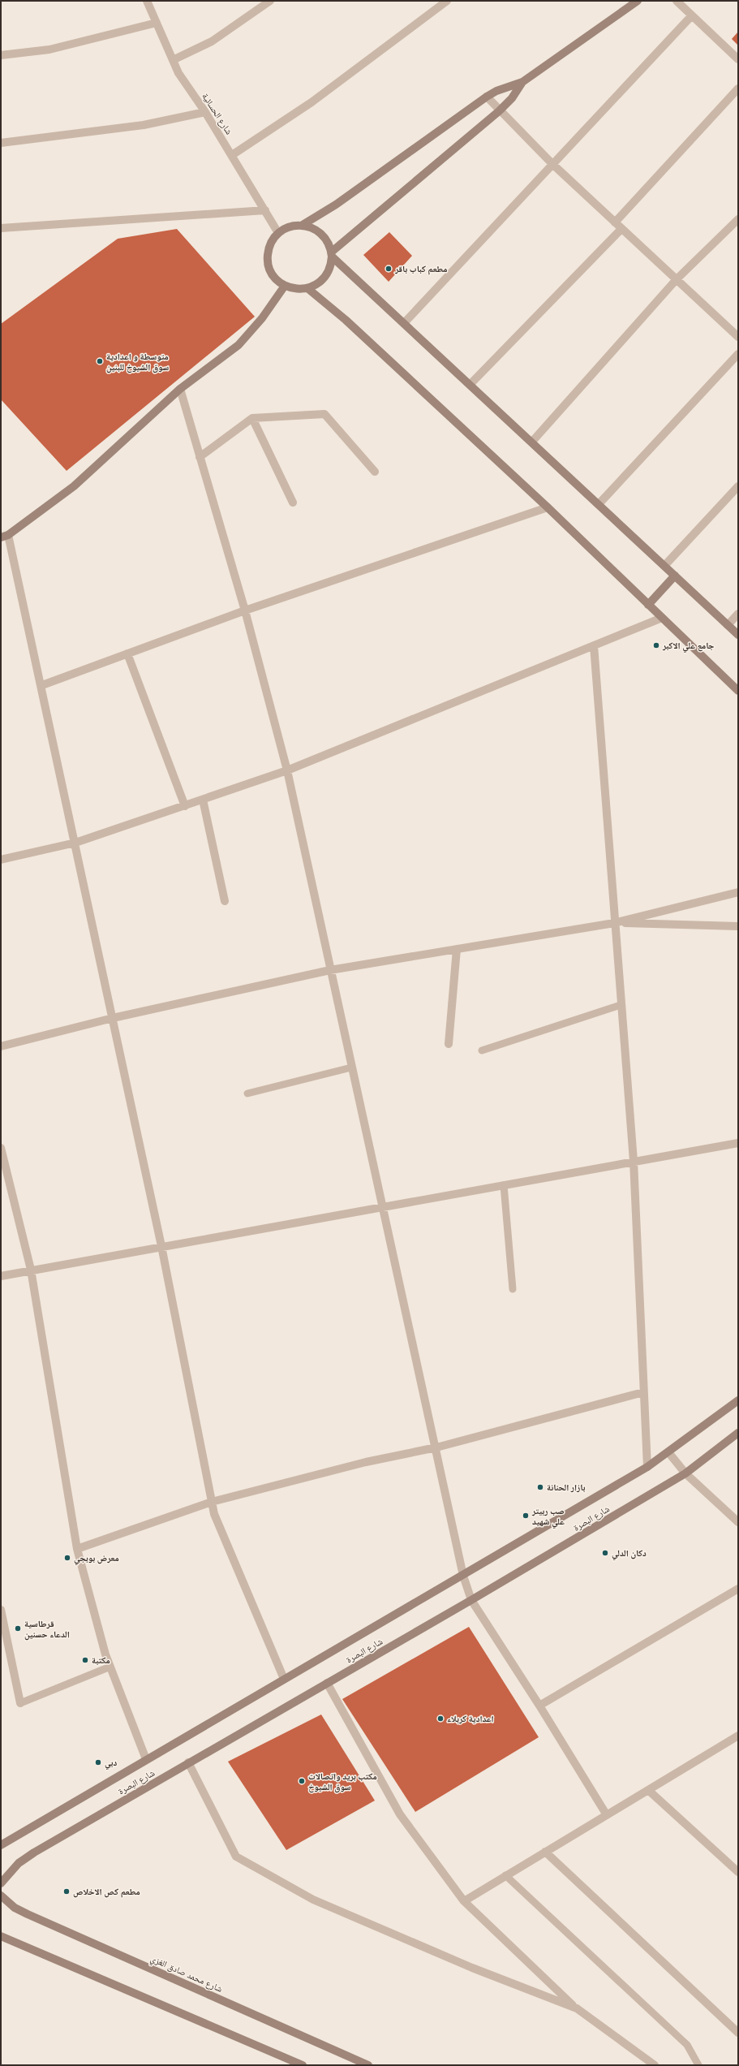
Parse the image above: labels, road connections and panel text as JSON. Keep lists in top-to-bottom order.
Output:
{
  "streets": {
    "main road": ["شارع البصرة", "شارع محمد صادق الغزي"],
    "street": ["شارع الحسائية"]
  },
  "places": [
    "مطعم كباب باقر",
    "متوسطة و اعدادية سوق الشيوخ للبنين",
    "جامع علي الاكبر",
    "بازار الحنانة",
    "صب ربيتر علي شهيد",
    "دكان الدلي",
    "معرض بوبجي",
    "قرطاسية الدعاء حسنين",
    "مكتبة",
    "اعدادية كربلاء",
    "دبي",
    "مكتب بريد واتصالات سوق الشيوخ",
    "مطعم كص الاخلاص"
  ]
}
